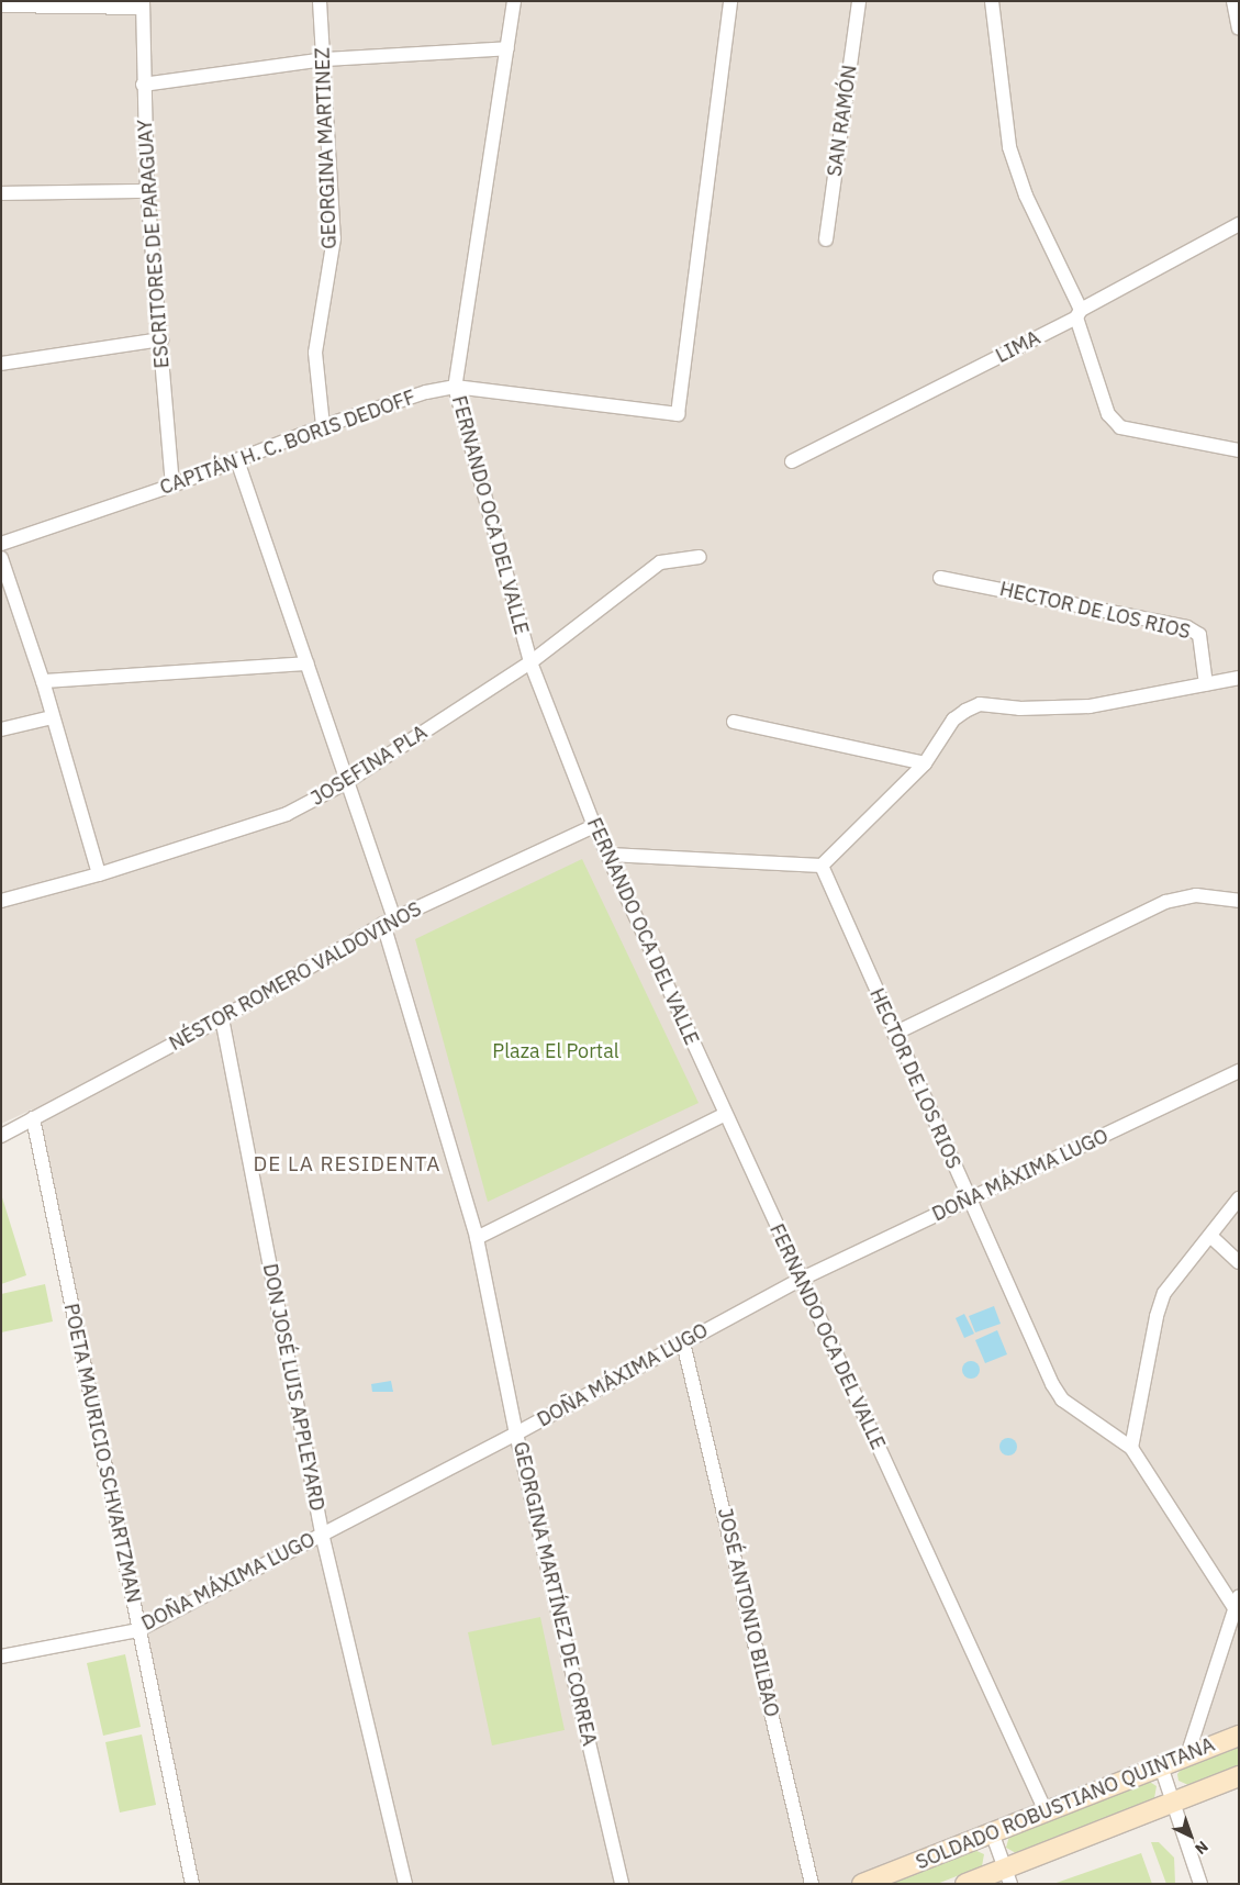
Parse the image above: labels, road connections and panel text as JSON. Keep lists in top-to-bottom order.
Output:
{
  "streets": {
    "street": [
      "SAN RAMÓN",
      "GEORGINA MARTINEZ",
      "ESCRITORES DE PARAGUAY",
      "LIMA",
      "CAPITÁN H. C. BORIS DEDOFF",
      "FERNANDO OCA DEL VALLE",
      "HECTOR DE LOS RIOS",
      "JOSEFINA PLA",
      "NÉSTOR ROMERO VALDOVINOS",
      "DOÑA MÁXIMA LUGO",
      "DON JOSÉ LUIS APPLEYARD",
      "POETA MAURICIO SCHVARTZMAN",
      "GEORGINA MARTÍNEZ DE CORREA",
      "JOSÉ ANTONIO BILBAO",
      "SOLDADO ROBUSTIANO QUINTANA"
    ]
  },
  "crossings": [
    ["GEORGINA MARTINEZ", "CAPITÁN H. C. BORIS DEDOFF"],
    ["ESCRITORES DE PARAGUAY", "CAPITÁN H. C. BORIS DEDOFF"],
    ["CAPITÁN H. C. BORIS DEDOFF", "FERNANDO OCA DEL VALLE"],
    ["CAPITÁN H. C. BORIS DEDOFF", "GEORGINA MARTÍNEZ DE CORREA"],
    ["FERNANDO OCA DEL VALLE", "JOSEFINA PLA"],
    ["FERNANDO OCA DEL VALLE", "NÉSTOR ROMERO VALDOVINOS"],
    ["FERNANDO OCA DEL VALLE", "DOÑA MÁXIMA LUGO"],
    ["FERNANDO OCA DEL VALLE", "SOLDADO ROBUSTIANO QUINTANA"],
    ["HECTOR DE LOS RIOS", "DOÑA MÁXIMA LUGO"],
    ["JOSEFINA PLA", "GEORGINA MARTÍNEZ DE CORREA"],
    ["NÉSTOR ROMERO VALDOVINOS", "DON JOSÉ LUIS APPLEYARD"],
    ["NÉSTOR ROMERO VALDOVINOS", "POETA MAURICIO SCHVARTZMAN"],
    ["NÉSTOR ROMERO VALDOVINOS", "GEORGINA MARTÍNEZ DE CORREA"],
    ["DOÑA MÁXIMA LUGO", "DON JOSÉ LUIS APPLEYARD"],
    ["DOÑA MÁXIMA LUGO", "POETA MAURICIO SCHVARTZMAN"],
    ["DOÑA MÁXIMA LUGO", "GEORGINA MARTÍNEZ DE CORREA"],
    ["DOÑA MÁXIMA LUGO", "JOSÉ ANTONIO BILBAO"]
  ],
  "districts": ["DE LA RESIDENTA"],
  "parks": ["Plaza El Portal"],
  "north": "bottom right"
}
